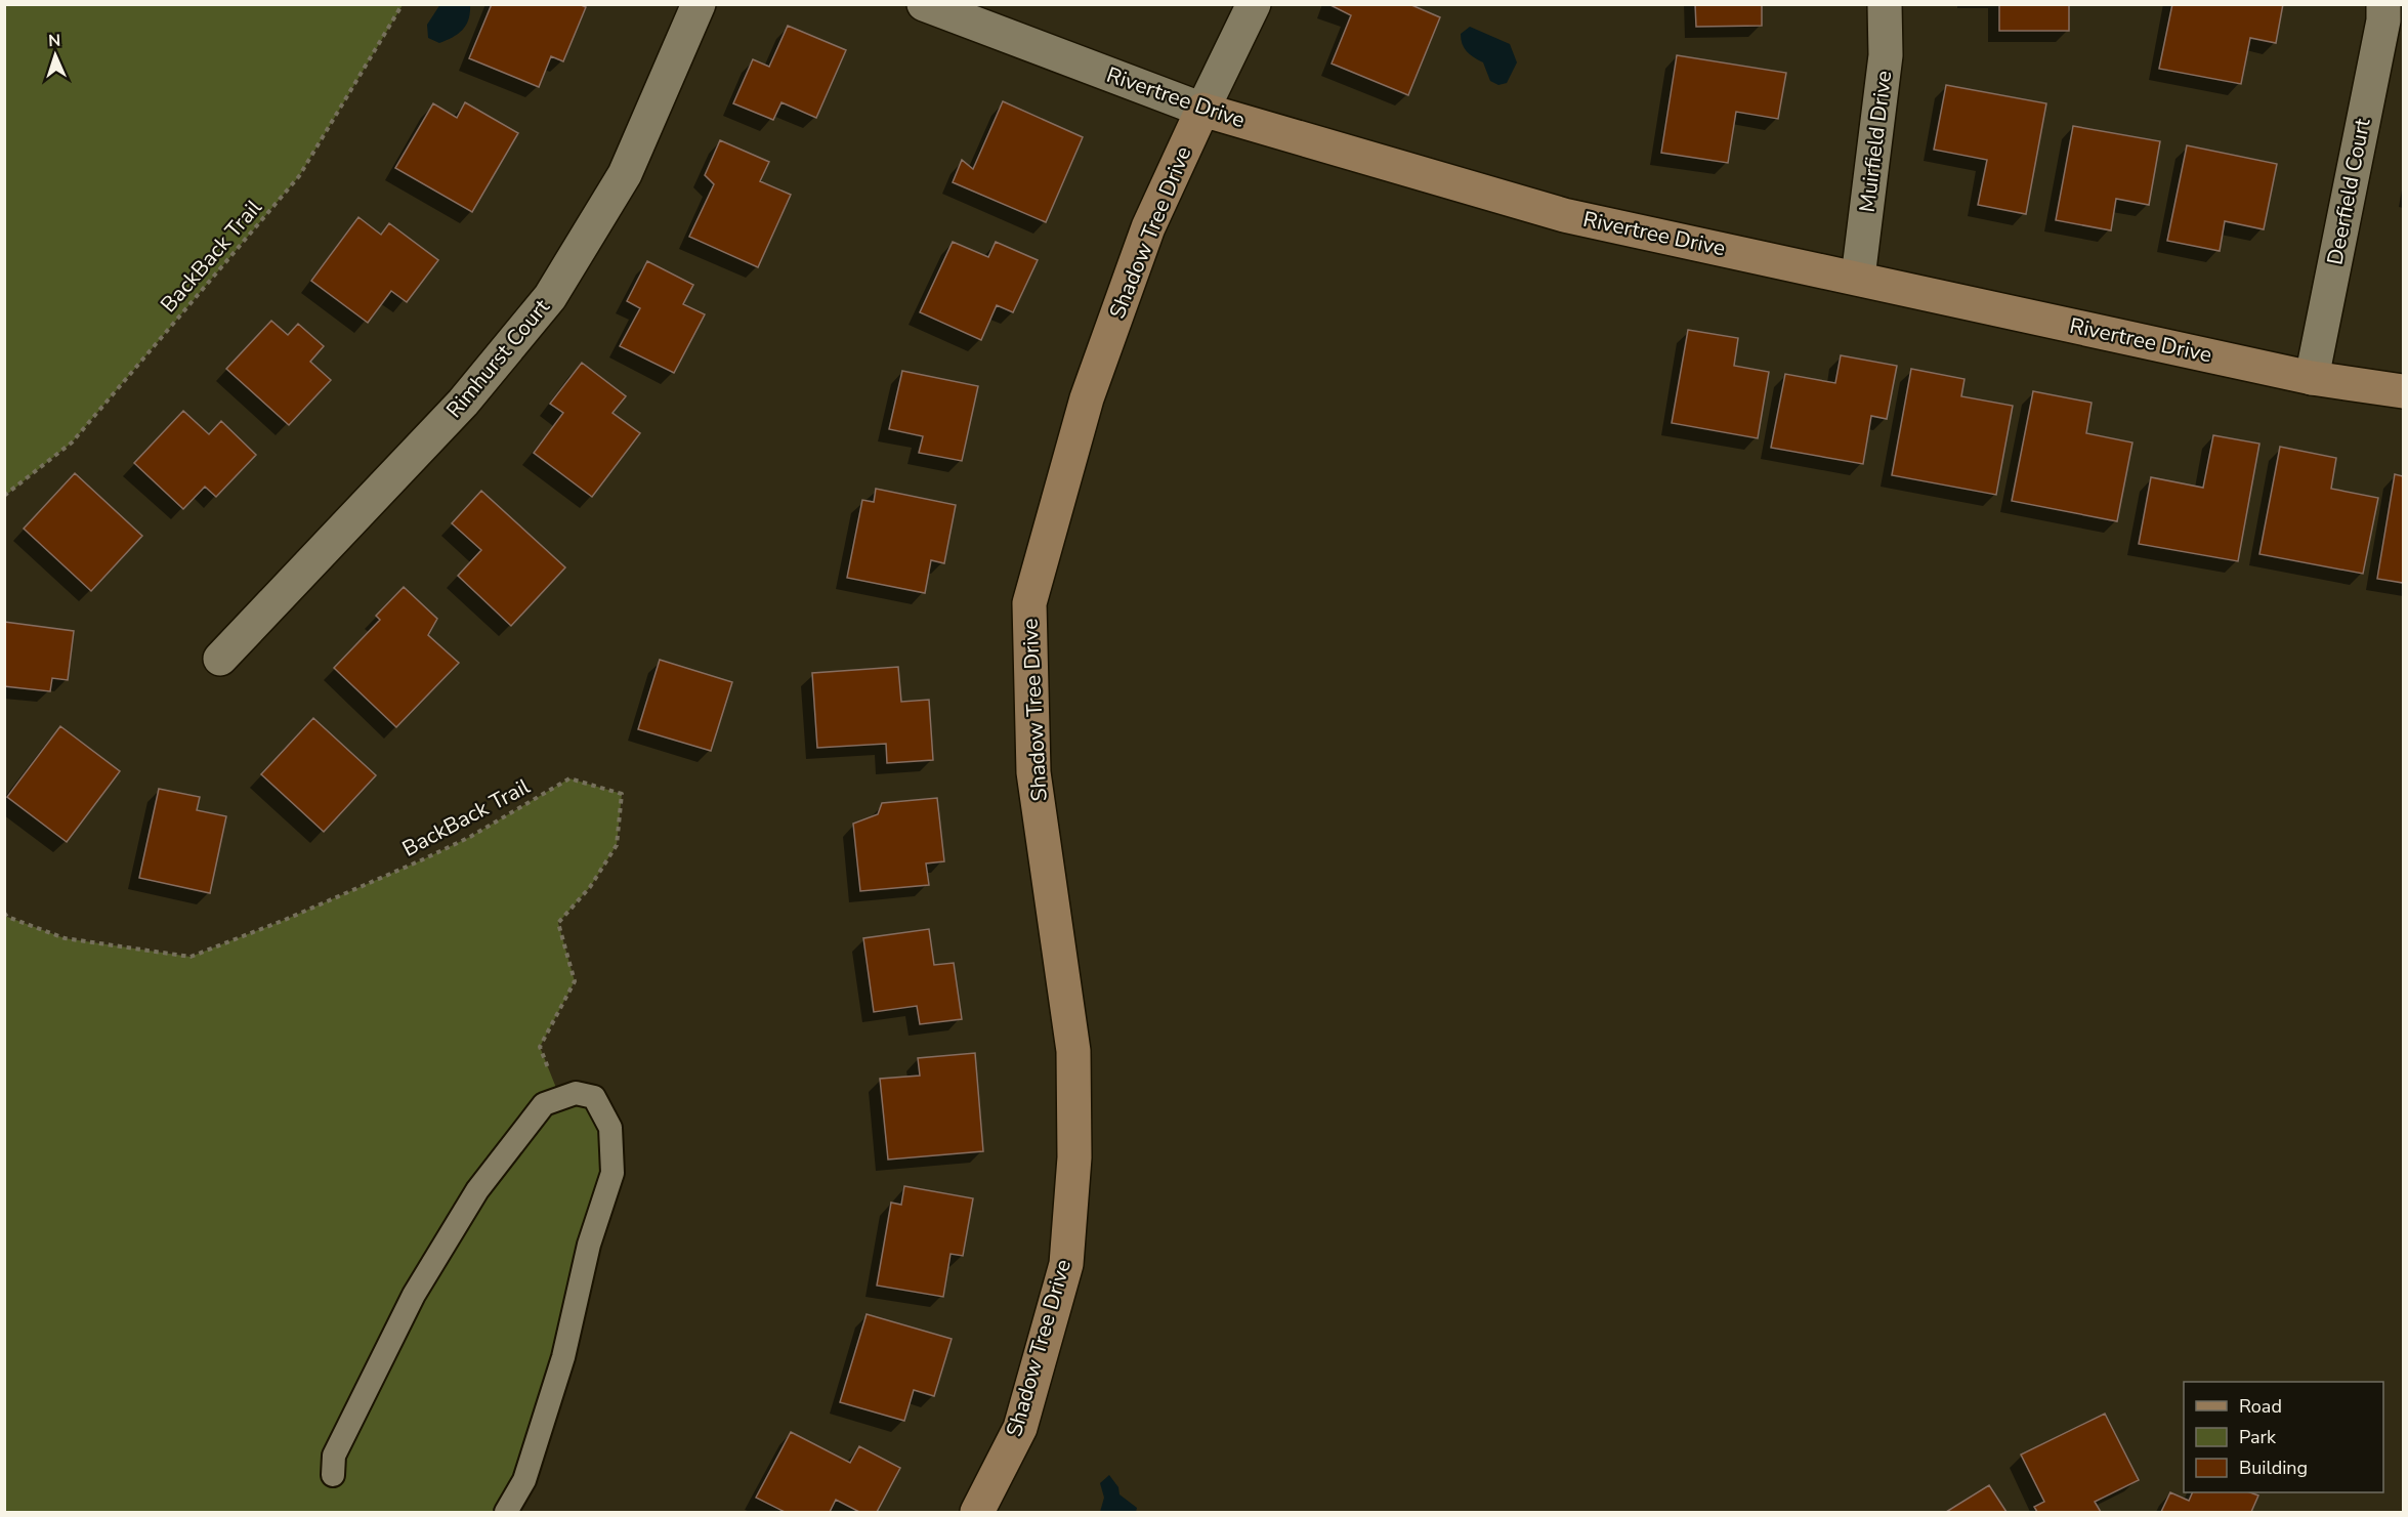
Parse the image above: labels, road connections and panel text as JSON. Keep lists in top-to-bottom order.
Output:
{
  "streets": {
    "street": [
      "Rivertree Drive",
      "Muirfield Drive",
      "Deerfield Court",
      "Shadow Tree Drive",
      "Rimhurst Court"
    ],
    "path": ["BackBack Trail"]
  },
  "crossings": [
    ["Rivertree Drive", "Muirfield Drive"],
    ["Rivertree Drive", "Deerfield Court"],
    ["Rivertree Drive", "Shadow Tree Drive"]
  ],
  "legend": ["Road", "Park", "Building"],
  "north": "top"
}
